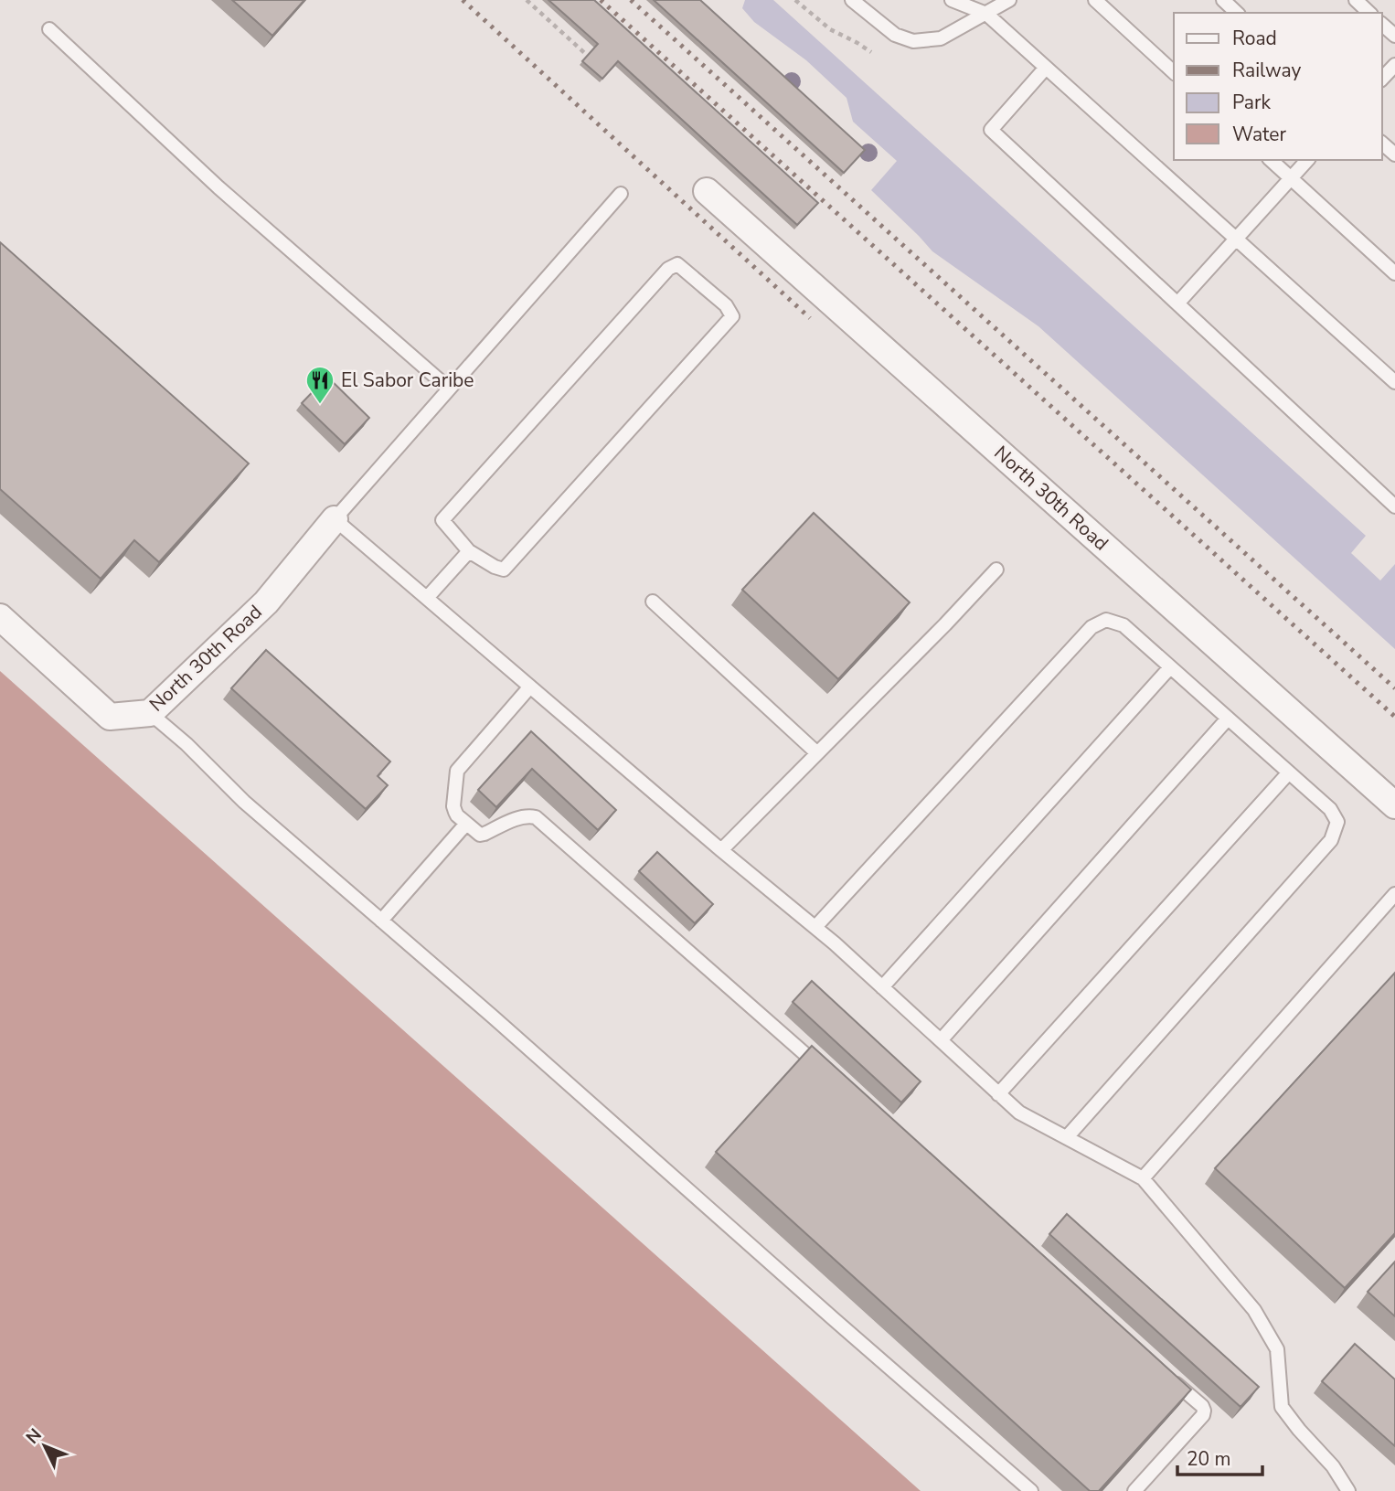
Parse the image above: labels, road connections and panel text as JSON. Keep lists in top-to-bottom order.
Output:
{
  "streets": {
    "street": ["North 30th Road"]
  },
  "places": {
    "restaurant": ["El Sabor Caribe"]
  },
  "legend": [
    "Road",
    "Railway",
    "Park",
    "Water"
  ],
  "scale_bar": "20 m",
  "north": "top left"
}
